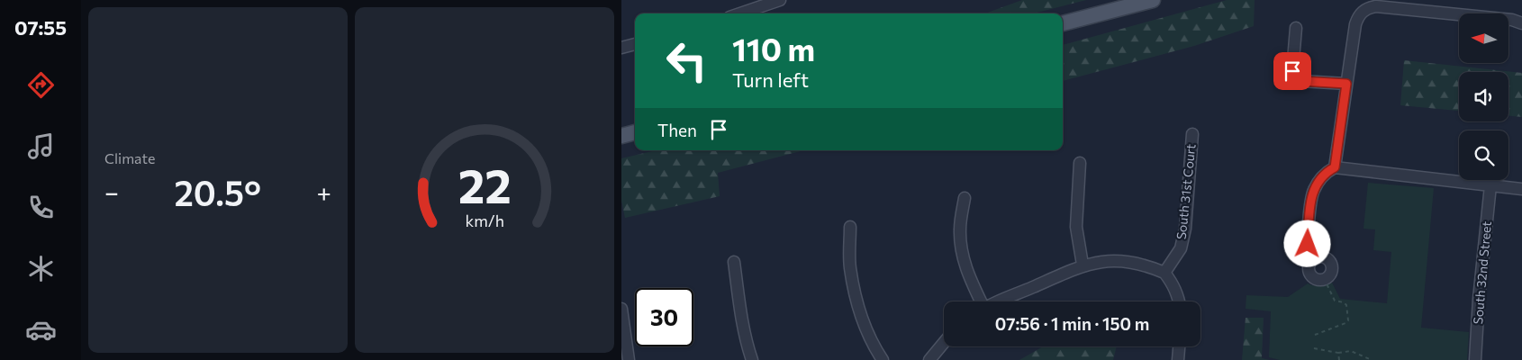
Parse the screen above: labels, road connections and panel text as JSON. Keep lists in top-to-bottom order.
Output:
{
  "streets": {
    "street": ["South 31st Court", "South 32nd Street"]
  },
  "north": "left",
  "page": {
    "tabs": "07:55",
    "tile": "Climate",
    "turn": ["110 m", "Turn left"],
    "then": "Then",
    "heat": ["−", "20.5°", "+"],
    "limit": "30",
    "trip": "07:56 · 1 min · 150 m",
    "gauge": ["22", "km/h"]
  }
}
